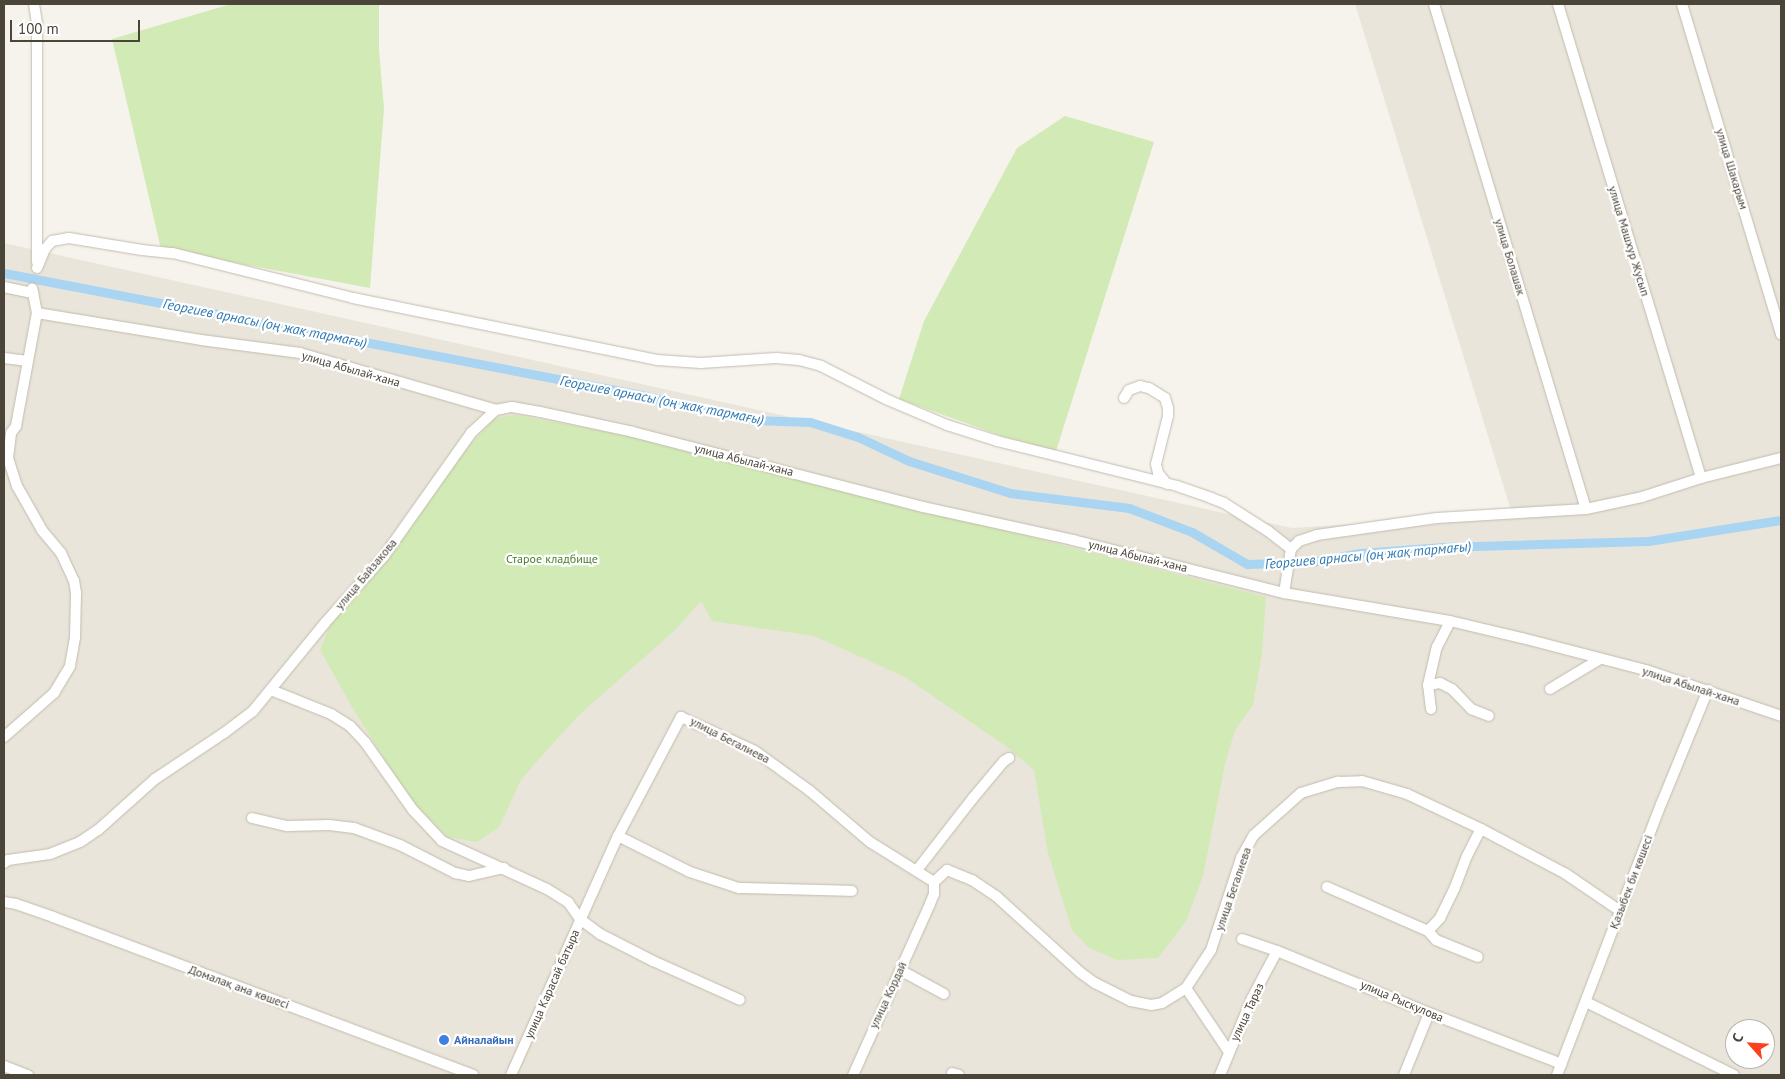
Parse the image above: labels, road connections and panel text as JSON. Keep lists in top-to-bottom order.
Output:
{
  "streets": {
    "street": [
      "улица Шакарым",
      "улица Машхур Жусып",
      "улица Болашак",
      "улица Абылай-хана",
      "улица Байзакова",
      "улица Бегалиева",
      "Қазыбек би көшесі",
      "улица Карасай батыра",
      "Домалақ ана көшесі",
      "улица Кордай",
      "улица Рыскулова",
      "улица Тараз"
    ]
  },
  "crossings": [
    ["улица Абылай-хана", "улица Байзакова"],
    ["улица Абылай-хана", "Қазыбек би көшесі"],
    ["улица Бегалиева", "Қазыбек би көшесі"],
    ["улица Бегалиева", "улица Карасай батыра"],
    ["улица Бегалиева", "улица Кордай"],
    ["Қазыбек би көшесі", "улица Рыскулова"],
    ["улица Рыскулова", "улица Тараз"]
  ],
  "water": ["Георгиев арнасы (оң жақ тармағы)"],
  "parks": ["Старое кладбище"],
  "places": ["Айналайын"],
  "scale_bar": "100 m",
  "north": "top left"
}
